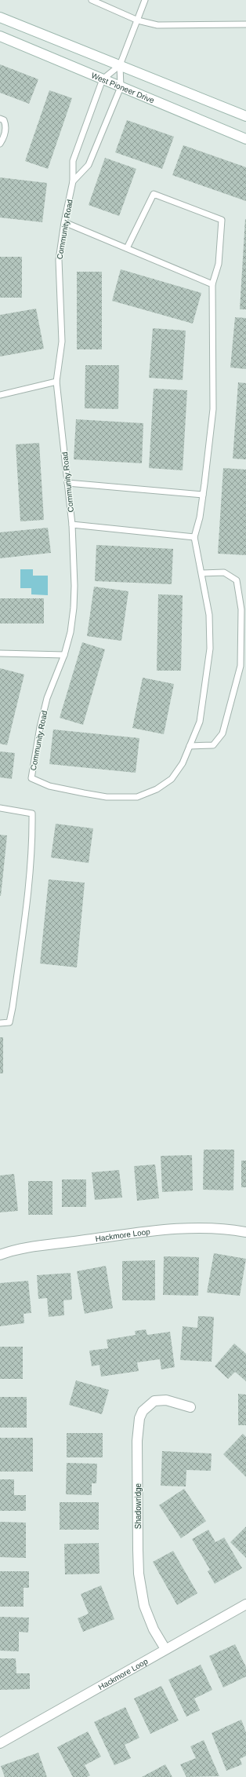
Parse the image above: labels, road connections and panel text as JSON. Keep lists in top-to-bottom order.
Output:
{
  "streets": {
    "street": ["West Pioneer Drive", "Hackmore Loop", "Shadowridge"],
    "lane": ["Community Road"]
  },
  "crossings": [
    ["West Pioneer Drive", "Community Road"],
    ["Hackmore Loop", "Shadowridge"]
  ]
}
